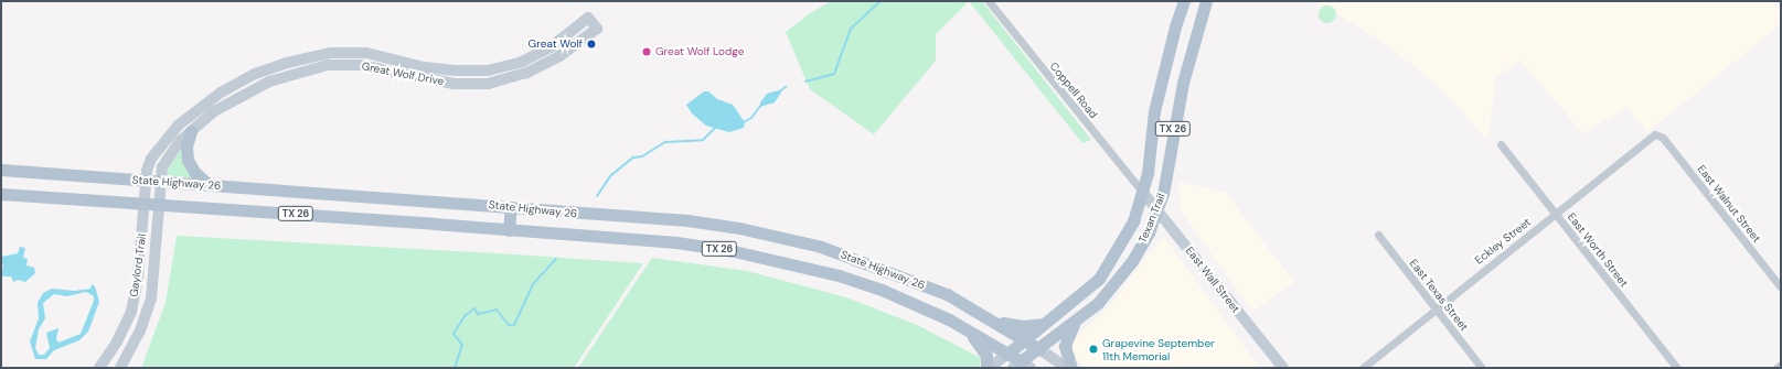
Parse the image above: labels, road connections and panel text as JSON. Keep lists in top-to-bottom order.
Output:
{
  "streets": {
    "main road": ["TX 26", "State Highway 26", "Texan Trail"],
    "street": [
      "Great Wolf Drive",
      "Coppell Road",
      "East Walnut Street",
      "Eckley Street",
      "East Worth Street",
      "Gaylord Trail",
      "East Wall Street",
      "East Texas Street"
    ]
  },
  "crossings": [
    ["Great Wolf Drive", "State Highway 26"],
    ["Great Wolf Drive", "Gaylord Trail"],
    ["Coppell Road", "Texan Trail"],
    ["Coppell Road", "East Wall Street"],
    ["TX 26", "State Highway 26"],
    ["TX 26", "Texan Trail"],
    ["State Highway 26", "Texan Trail"],
    ["State Highway 26", "Gaylord Trail"],
    ["East Walnut Street", "Eckley Street"],
    ["Texan Trail", "East Wall Street"],
    ["Eckley Street", "East Worth Street"],
    ["Eckley Street", "East Texas Street"]
  ],
  "places": ["Great Wolf", "Great Wolf Lodge", "Grapevine September 11th Memorial"]
}
